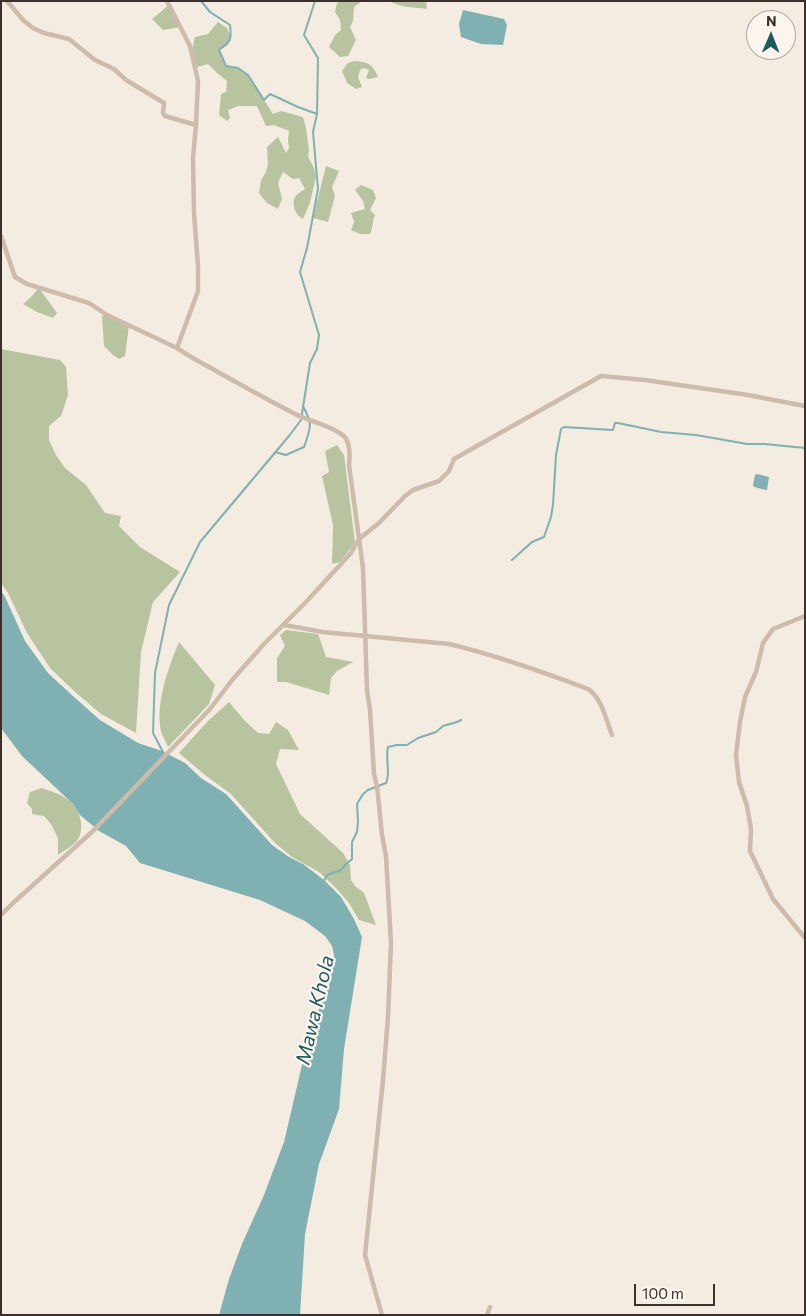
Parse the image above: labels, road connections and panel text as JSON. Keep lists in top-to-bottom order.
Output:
{
  "water": ["Mawa Khola"],
  "scale_bar": "100 m",
  "north": "top"
}
